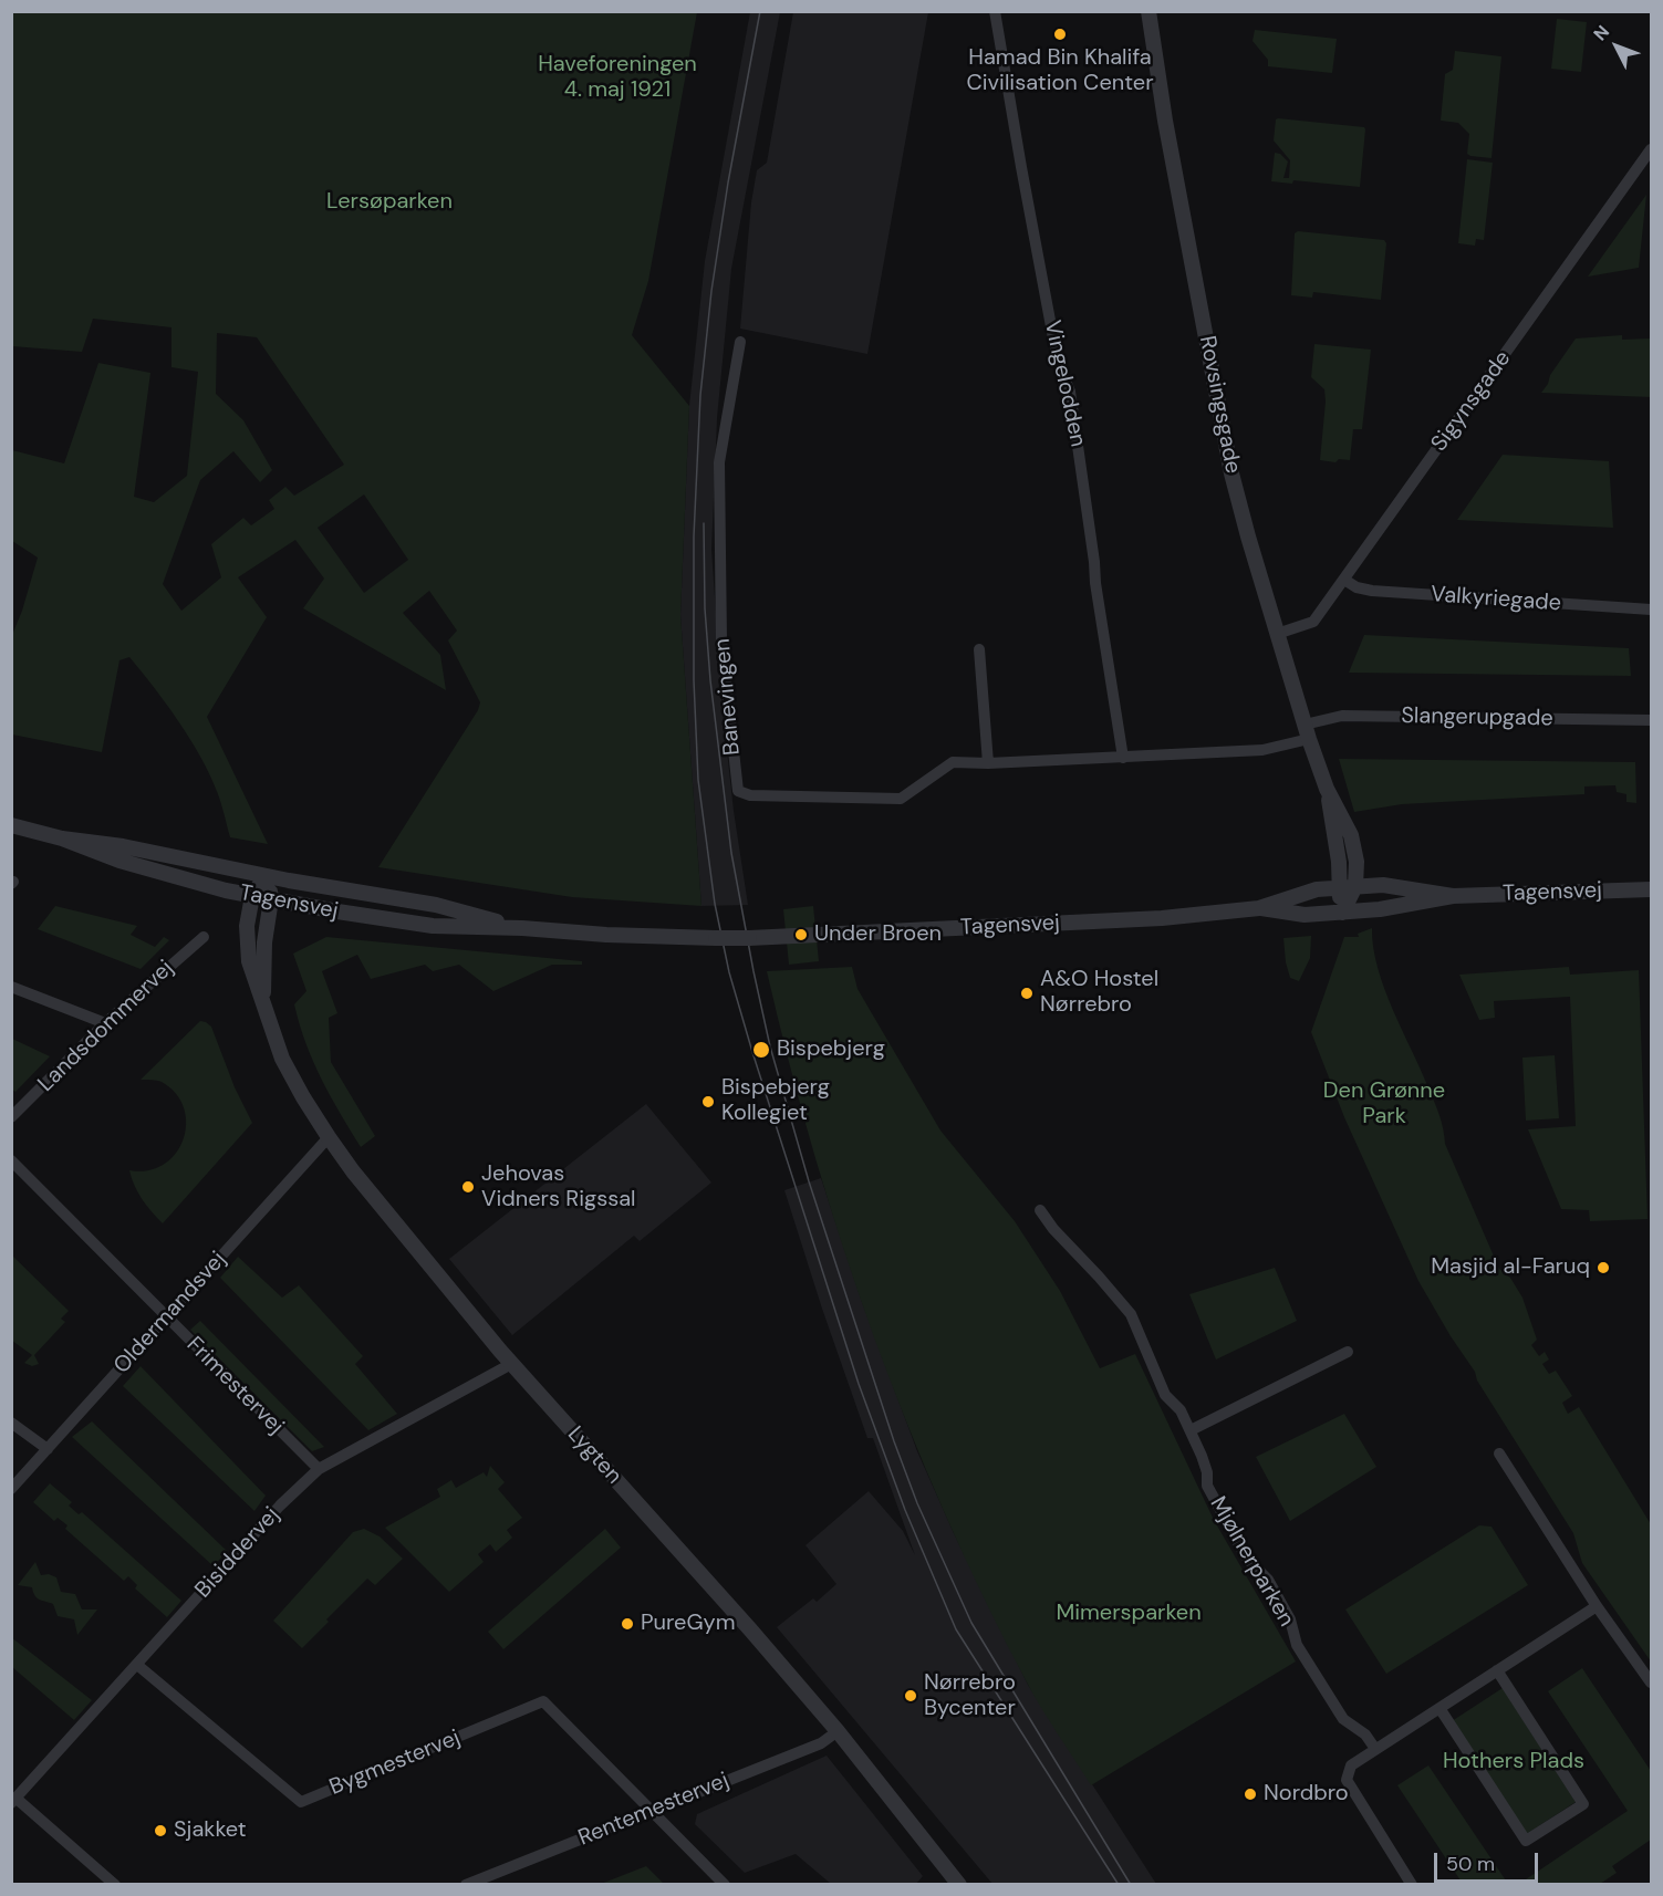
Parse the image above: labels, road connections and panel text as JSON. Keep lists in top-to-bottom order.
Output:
{
  "streets": {
    "street": [
      "Vingelodden",
      "Sigynsgade",
      "Rovsingsgade",
      "Valkyriegade",
      "Banevingen",
      "Slangerupgade",
      "Tagensvej",
      "Landsdommervej",
      "Oldermandsvej",
      "Frimestervej",
      "Lygten",
      "Bisiddervej",
      "Mjølnerparken",
      "Bygmestervej",
      "Rentemestervej"
    ]
  },
  "crossings": [
    ["Vingelodden", "Banevingen"],
    ["Sigynsgade", "Rovsingsgade"],
    ["Sigynsgade", "Valkyriegade"],
    ["Rovsingsgade", "Banevingen"],
    ["Rovsingsgade", "Slangerupgade"],
    ["Rovsingsgade", "Tagensvej"],
    ["Banevingen", "Slangerupgade"],
    ["Tagensvej", "Lygten"],
    ["Oldermandsvej", "Frimestervej"],
    ["Oldermandsvej", "Lygten"],
    ["Frimestervej", "Bisiddervej"],
    ["Lygten", "Bisiddervej"],
    ["Lygten", "Rentemestervej"],
    ["Bisiddervej", "Bygmestervej"],
    ["Bygmestervej", "Rentemestervej"]
  ],
  "parks": [
    "Haveforeningen 4. maj 1921",
    "Lersøparken",
    "Den Grønne Park",
    "Mimersparken",
    "Hothers Plads"
  ],
  "places": [
    "Hamad Bin Khalifa Civilisation Center",
    "Under Broen",
    "A&O Hostel Nørrebro",
    "Bispebjerg",
    "Bispebjerg Kollegiet",
    "Jehovas Vidners Rigssal",
    "Masjid al-Faruq",
    "PureGym",
    "Nørrebro Bycenter",
    "Nordbro",
    "Sjakket"
  ],
  "scale_bar": "50 m",
  "north": "top left"
}
